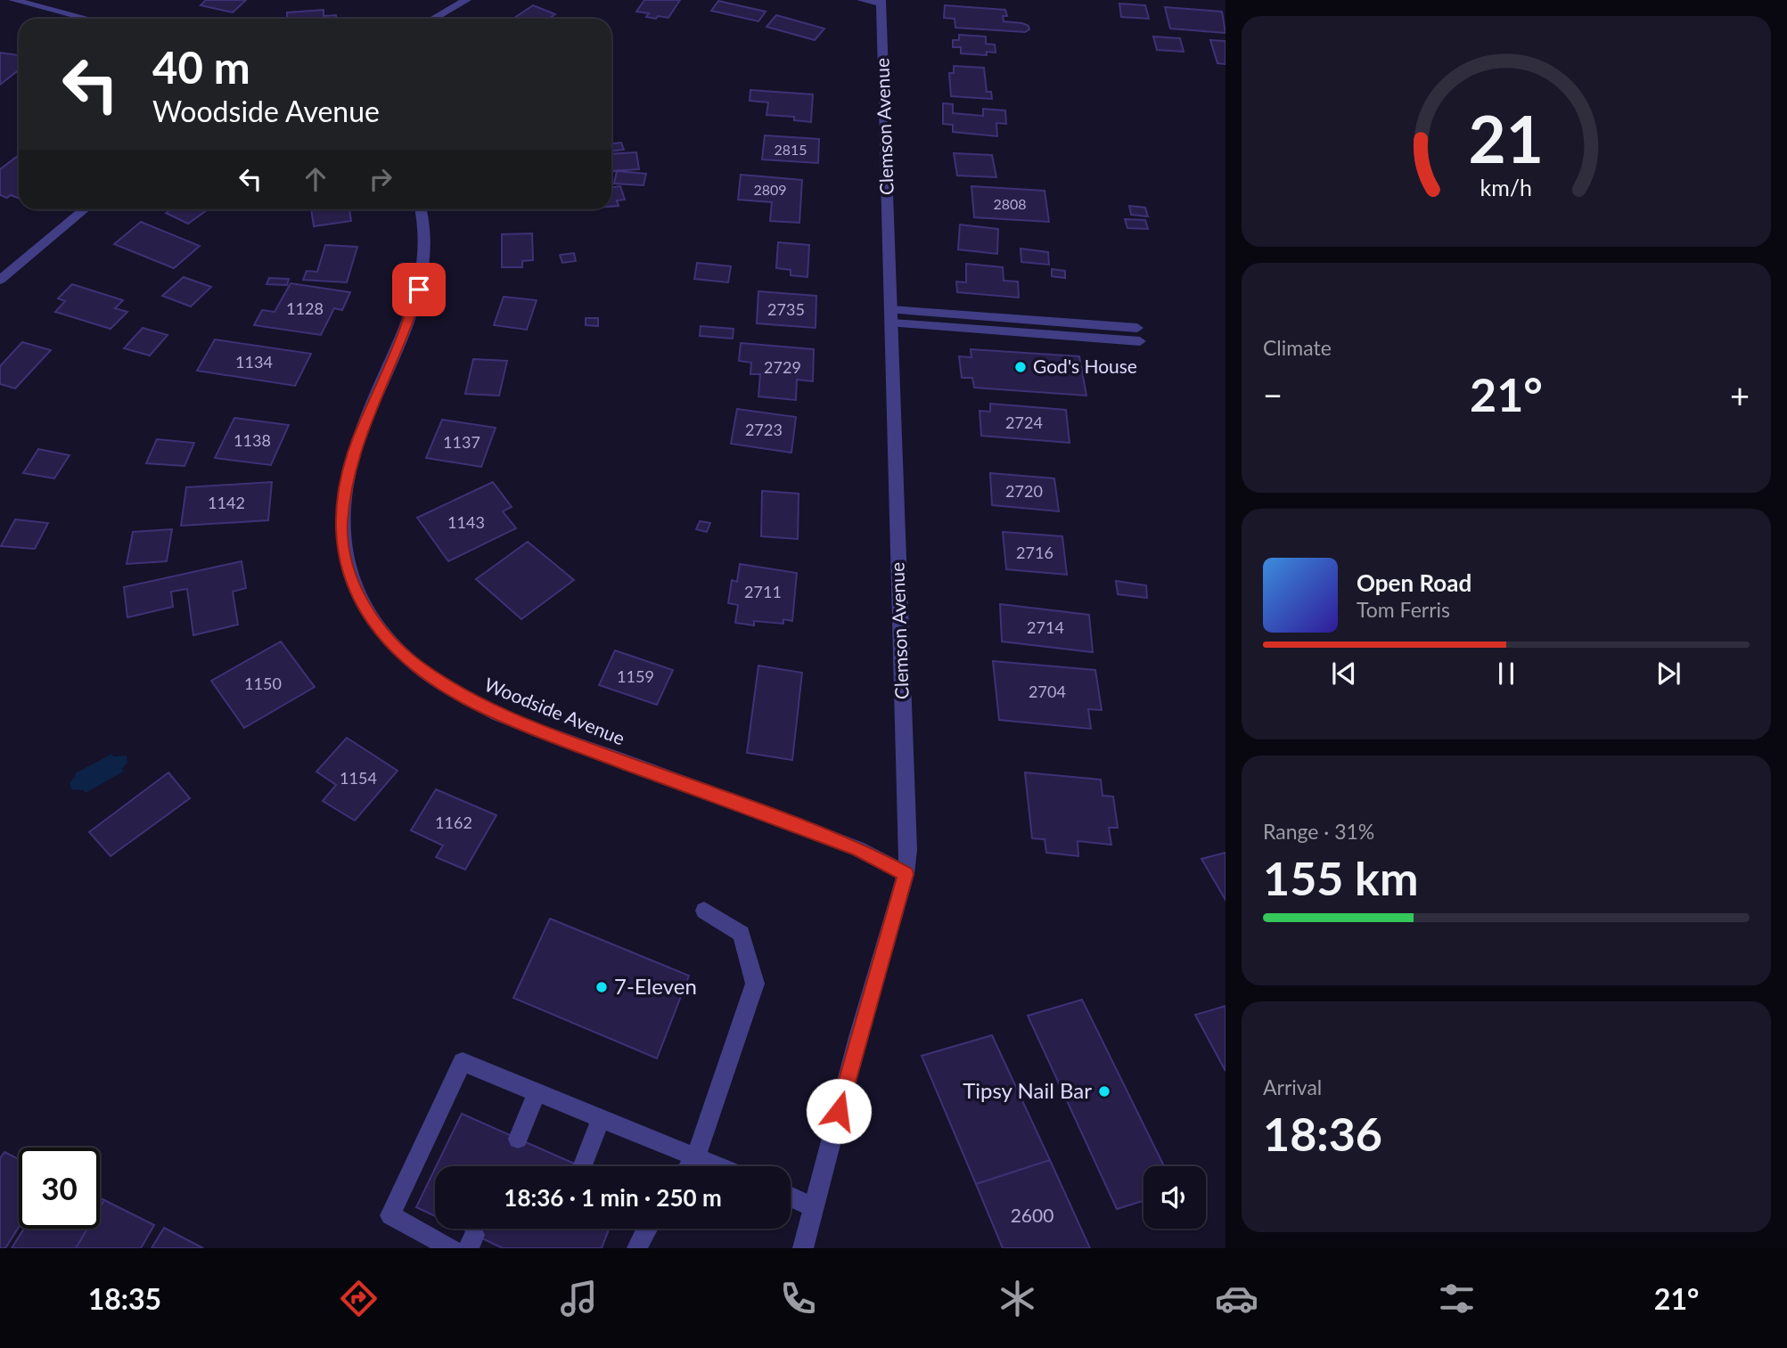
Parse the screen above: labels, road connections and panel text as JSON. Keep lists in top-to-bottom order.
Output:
{
  "streets": {
    "street": ["Clemson Avenue", "Woodside Avenue"]
  },
  "crossings": [
    ["Clemson Avenue", "Woodside Avenue"]
  ],
  "places": ["God's House", "7-Eleven", "Tipsy Nail Bar"],
  "house_numbers": [
    "2815",
    "2809",
    "2808",
    "1128",
    "2735",
    "1134",
    "2729",
    "2724",
    "2723",
    "1138",
    "1137",
    "2720",
    "1142",
    "1143",
    "2716",
    "2711",
    "2714",
    "1159",
    "1150",
    "2704",
    "1154",
    "1162",
    "2600"
  ],
  "page": {
    "turn": ["40 m", "Woodside Avenue"],
    "tile": [
      "Climate",
      ["Range · 31%", "155 km"],
      ["Arrival", "18:36"]
    ],
    "heat": ["−", "21°", "+"],
    "song": ["Open Road", "Tom Ferris"],
    "limit": "30",
    "trip": "18:36 · 1 min · 250 m",
    "tabs": ["18:35", "21°"],
    "gauge": ["21", "km/h"]
  }
}
